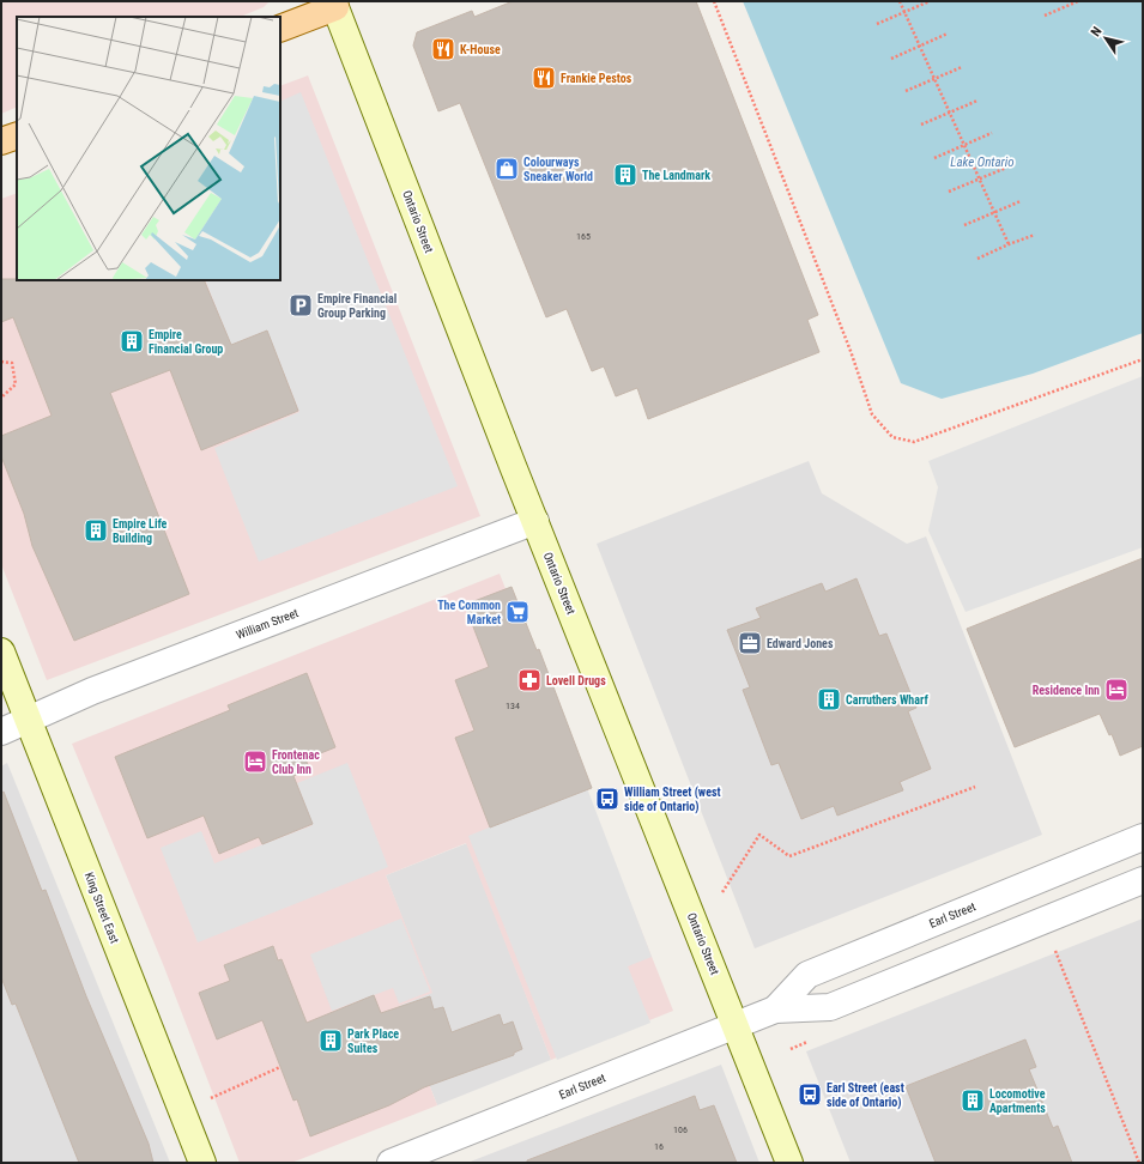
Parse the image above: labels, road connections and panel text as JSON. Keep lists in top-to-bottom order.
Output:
{
  "streets": {
    "main road": ["Ontario Street", "King Street East"],
    "street": ["William Street", "Earl Street"]
  },
  "crossings": [
    ["Ontario Street", "William Street"],
    ["Ontario Street", "Earl Street"],
    ["William Street", "King Street East"]
  ],
  "water": ["Lake Ontario"],
  "places": {
    "restaurant": ["K-House", "Frankie Pestos"],
    "shop": ["Colourways Sneaker World"],
    "building": [
      "The Landmark",
      "Empire Financial Group",
      "Empire Life Building",
      "Carruthers Wharf",
      "Park Place Suites",
      "Locomotive Apartments"
    ],
    "parking": ["Empire Financial Group Parking"],
    "supermarket": ["The Common Market"],
    "office": ["Edward Jones"],
    "pharmacy": ["Lovell Drugs"],
    "hotel": ["Residence Inn", "Frontenac Club Inn"],
    "bus stop": ["William Street (west side of Ontario)", "Earl Street (east side of Ontario)"]
  },
  "house_numbers": [
    "165",
    "134",
    "106",
    "16"
  ],
  "north": "top left"
}
